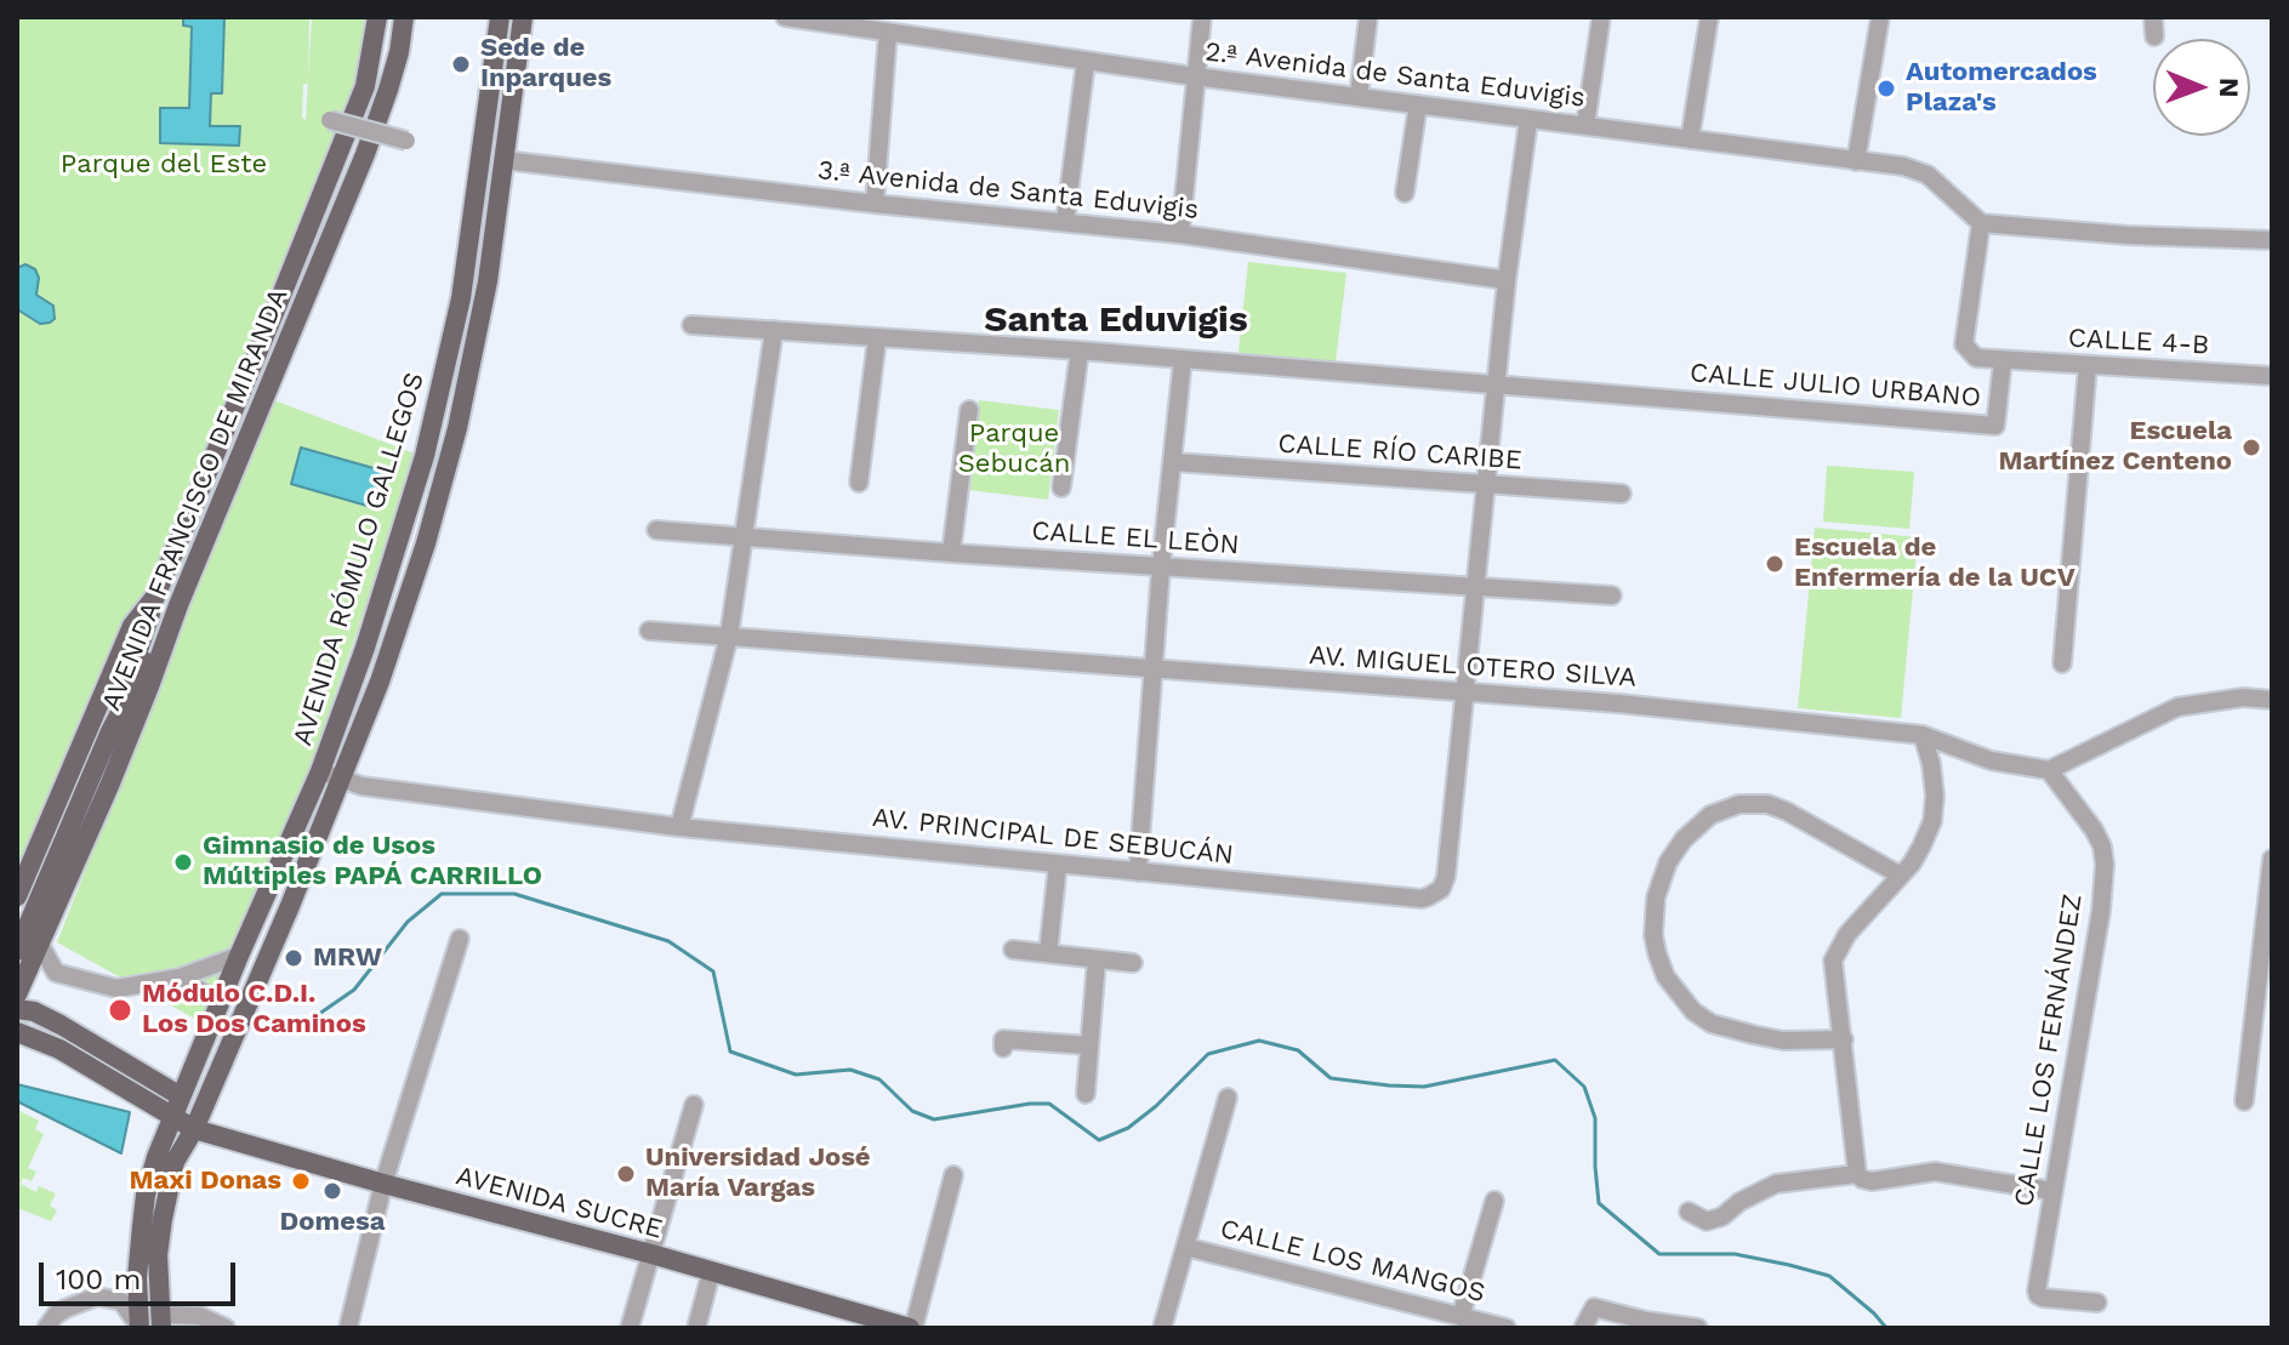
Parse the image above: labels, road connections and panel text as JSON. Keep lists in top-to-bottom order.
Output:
{
  "streets": {
    "main road": ["AVENIDA FRANCISCO DE MIRANDA", "AVENIDA RÓMULO GALLEGOS", "AVENIDA SUCRE"],
    "street": [
      "2.ª Avenida de Santa Eduvigis",
      "3.ª Avenida de Santa Eduvigis",
      "CALLE 4-B",
      "CALLE JULIO URBANO",
      "CALLE RÍO CARIBE",
      "CALLE EL LEÒN",
      "AV. MIGUEL OTERO SILVA",
      "AV. PRINCIPAL DE SEBUCÁN",
      "CALLE LOS FERNÁNDEZ",
      "CALLE LOS MANGOS"
    ]
  },
  "crossings": [
    ["2.ª Avenida de Santa Eduvigis", "CALLE JULIO URBANO"],
    ["3.ª Avenida de Santa Eduvigis", "AVENIDA RÓMULO GALLEGOS"],
    ["CALLE 4-B", "CALLE JULIO URBANO"],
    ["AVENIDA RÓMULO GALLEGOS", "AV. PRINCIPAL DE SEBUCÁN"],
    ["AVENIDA RÓMULO GALLEGOS", "AVENIDA SUCRE"],
    ["AV. MIGUEL OTERO SILVA", "AV. PRINCIPAL DE SEBUCÁN"],
    ["AV. MIGUEL OTERO SILVA", "CALLE LOS FERNÁNDEZ"]
  ],
  "districts": ["Santa Eduvigis"],
  "parks": ["Parque del Este", "Parque Sebucán"],
  "places": [
    "Sede de Inparques",
    "Automercados Plaza's",
    "Escuela Martínez Centeno",
    "Escuela de Enfermería de la UCV",
    "Gimnasio de Usos Múltiples PAPÁ CARRILLO",
    "MRW",
    "Módulo C.D.I. Los Dos Caminos",
    "Universidad José María Vargas",
    "Maxi Donas",
    "Domesa"
  ],
  "scale_bar": "100 m",
  "north": "right"
}
